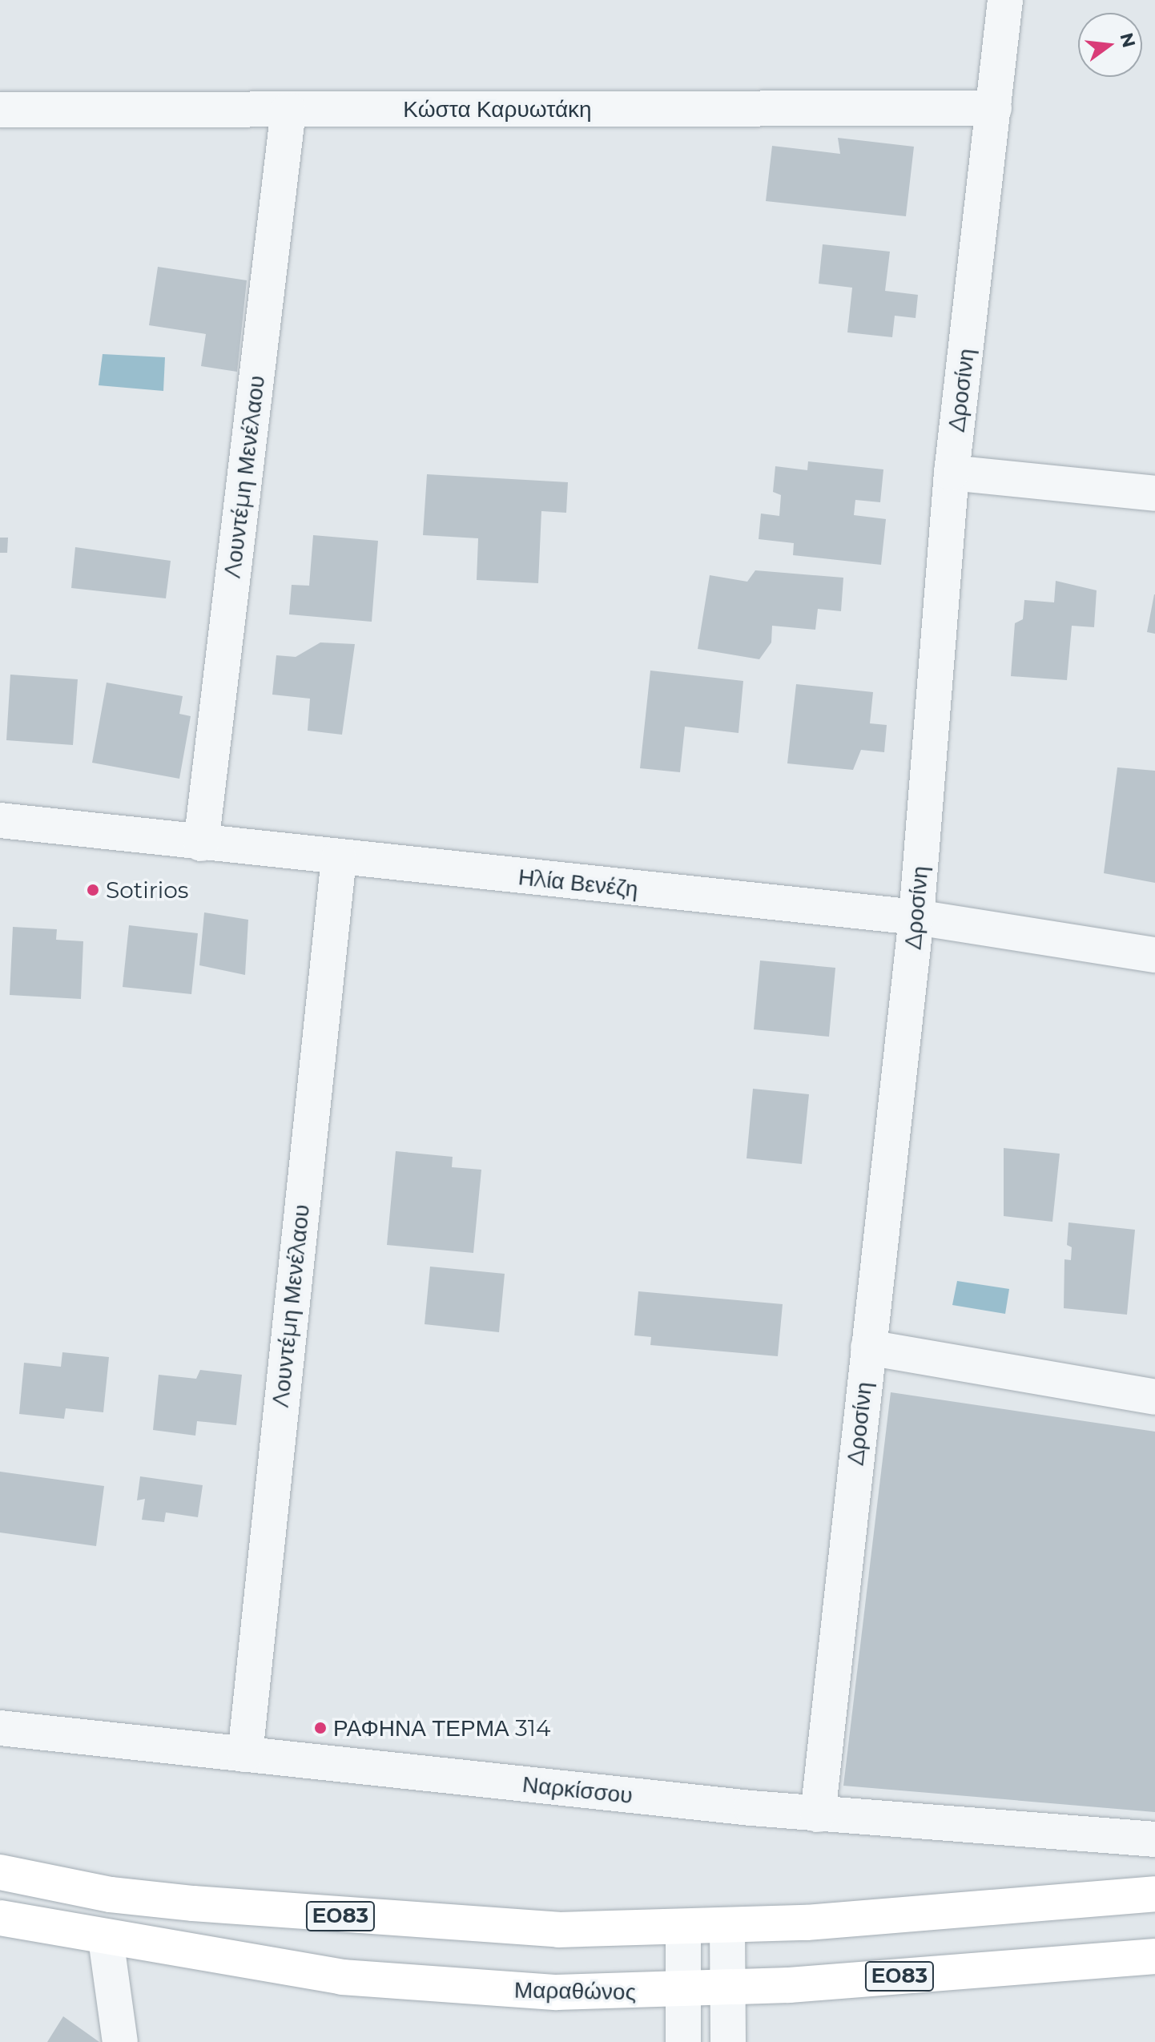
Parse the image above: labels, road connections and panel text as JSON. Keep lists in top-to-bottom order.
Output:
{
  "streets": {
    "main road": ["ΕΟ83", "Μαραθώνος"],
    "street": [
      "Κώστα Καρυωτάκη",
      "Δροσίνη",
      "Λουντέμη Μενέλαου",
      "Ηλία Βενέζη",
      "Ναρκίσσου"
    ]
  },
  "crossings": [
    ["Κώστα Καρυωτάκη", "Δροσίνη"],
    ["Κώστα Καρυωτάκη", "Λουντέμη Μενέλαου"],
    ["Δροσίνη", "Ηλία Βενέζη"],
    ["Δροσίνη", "Ναρκίσσου"],
    ["Λουντέμη Μενέλαου", "Ηλία Βενέζη"],
    ["Λουντέμη Μενέλαου", "Ναρκίσσου"]
  ],
  "places": ["Sotirios", "ΡΑΦΗΝΑ ΤΕΡΜΑ 314"],
  "north": "right"
}
